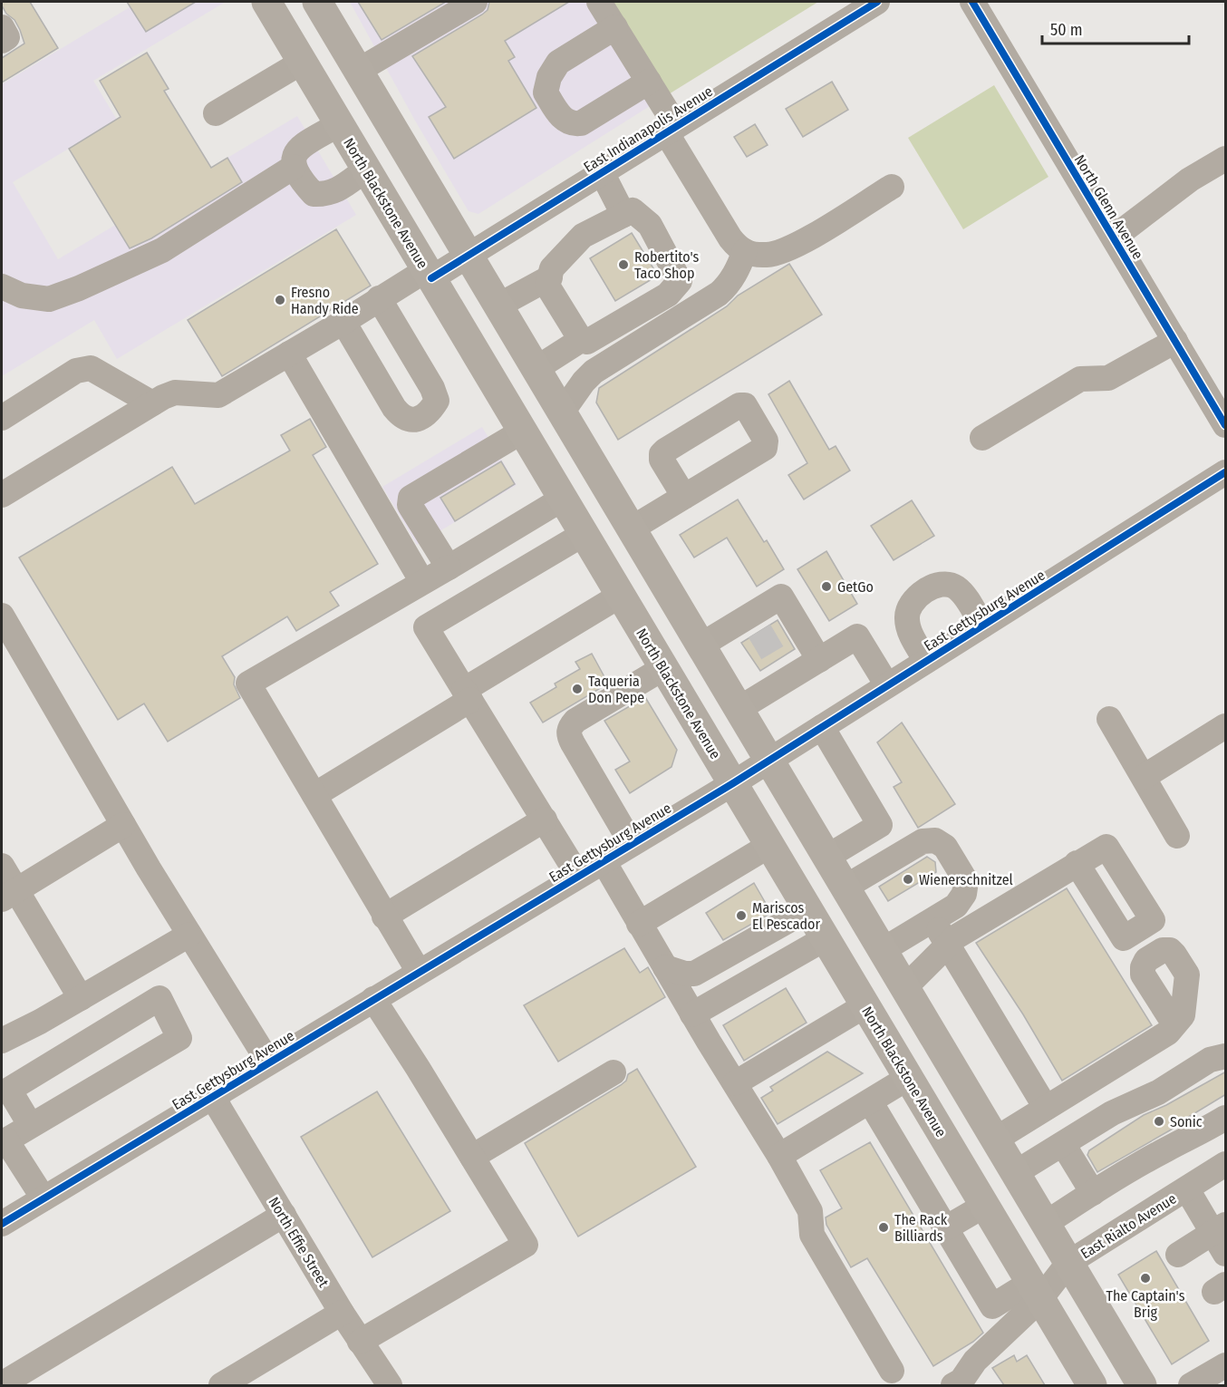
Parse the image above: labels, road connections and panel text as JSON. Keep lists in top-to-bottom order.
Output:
{
  "streets": {
    "main road": ["North Blackstone Avenue"],
    "street": [
      "East Indianapolis Avenue",
      "North Glenn Avenue",
      "East Gettysburg Avenue",
      "East Rialto Avenue",
      "North Effie Street"
    ]
  },
  "crossings": [
    ["East Indianapolis Avenue", "North Blackstone Avenue"],
    ["North Blackstone Avenue", "East Gettysburg Avenue"],
    ["North Blackstone Avenue", "East Rialto Avenue"],
    ["East Gettysburg Avenue", "North Effie Street"]
  ],
  "places": [
    "Robertito's Taco Shop",
    "Fresno Handy Ride",
    "GetGo",
    "Taqueria Don Pepe",
    "Wienerschnitzel",
    "Mariscos El Pescador",
    "Sonic",
    "The Rack Billiards",
    "The Captain's Brig"
  ],
  "scale_bar": "50 m"
}
